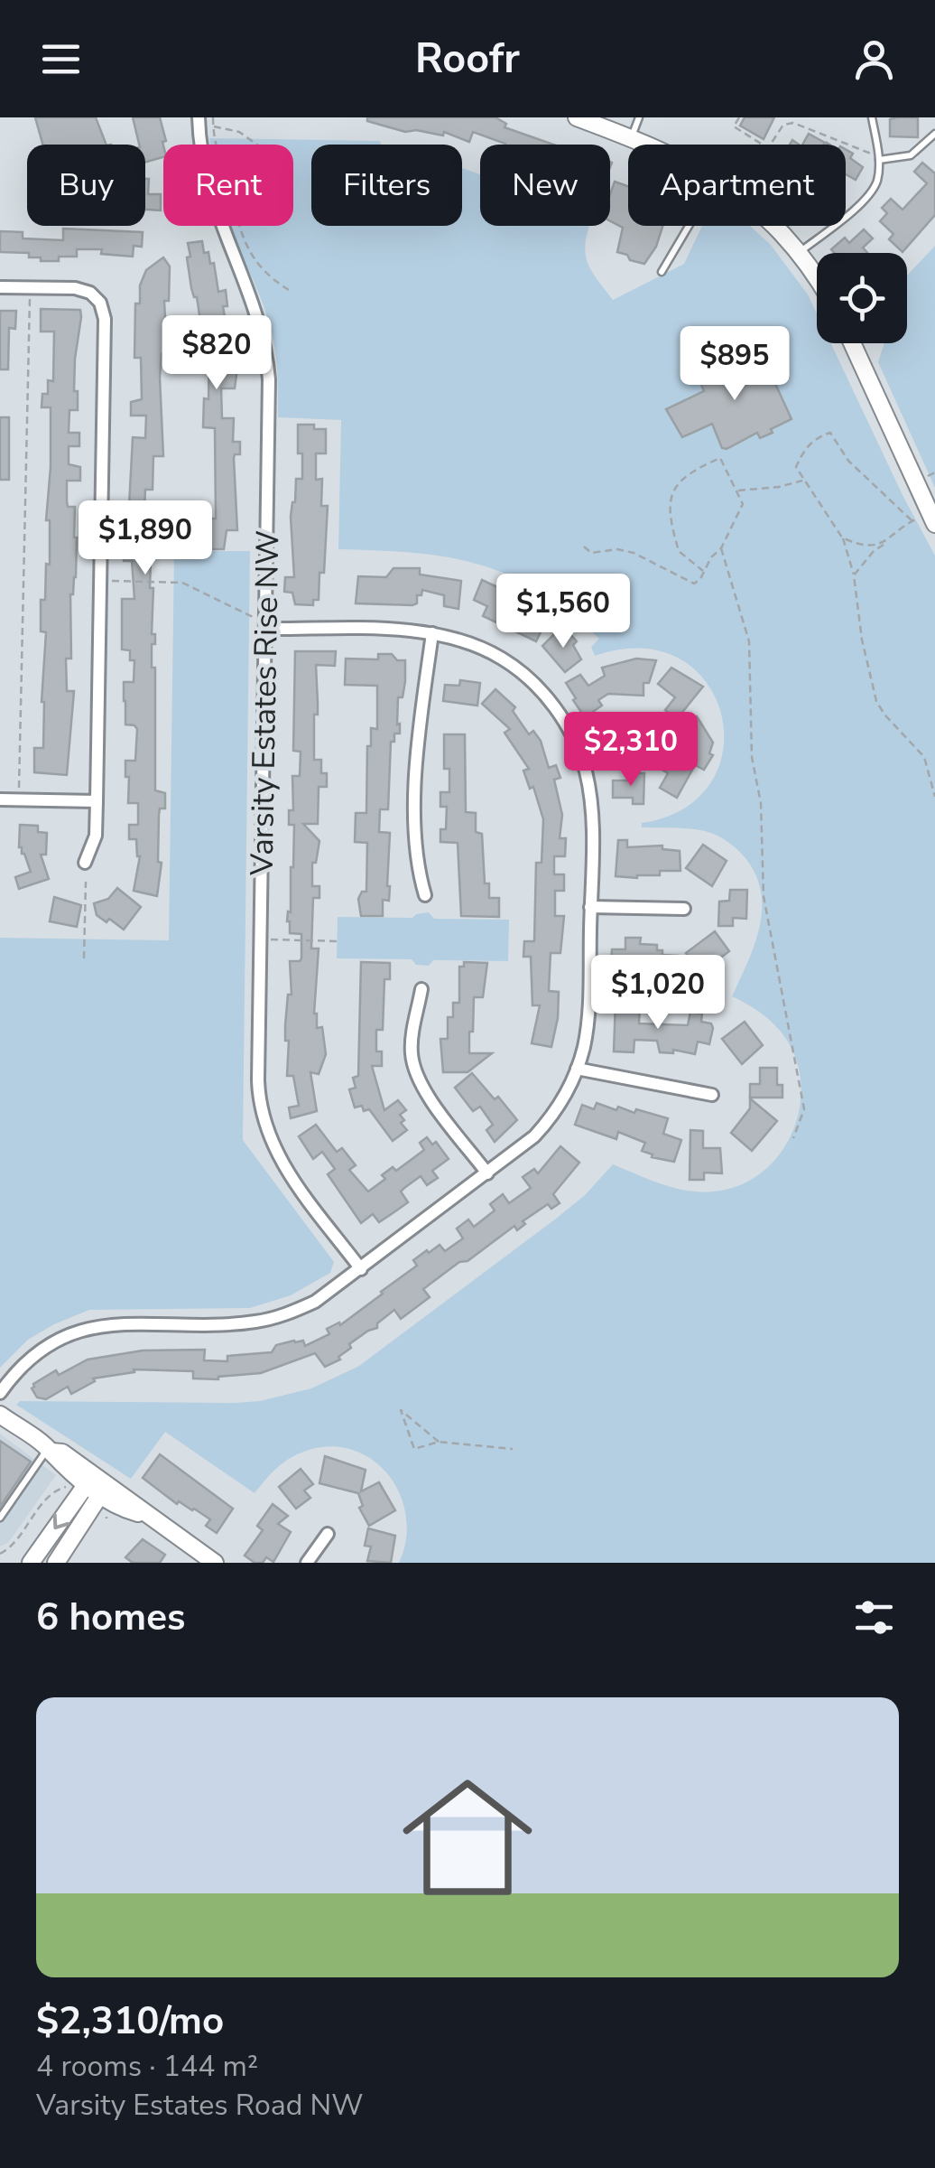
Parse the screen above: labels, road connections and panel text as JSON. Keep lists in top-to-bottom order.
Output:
{
  "streets": {
    "street": ["Varsity Estates Rise NW"]
  },
  "page": {
    "header": "Roofr",
    "chip": [
      "Buy",
      "Rent",
      "Filters",
      "New",
      "Apartment"
    ],
    "price": [
      "$820",
      "$895",
      "$1,890",
      "$1,560",
      "$2,310",
      "$1,020"
    ],
    "heading": "6 homes",
    "list": [
      {
        "name": "$2,310/mo",
        "note": "4 rooms · 144 m² · Varsity Estates Road NW"
      }
    ]
  }
}
